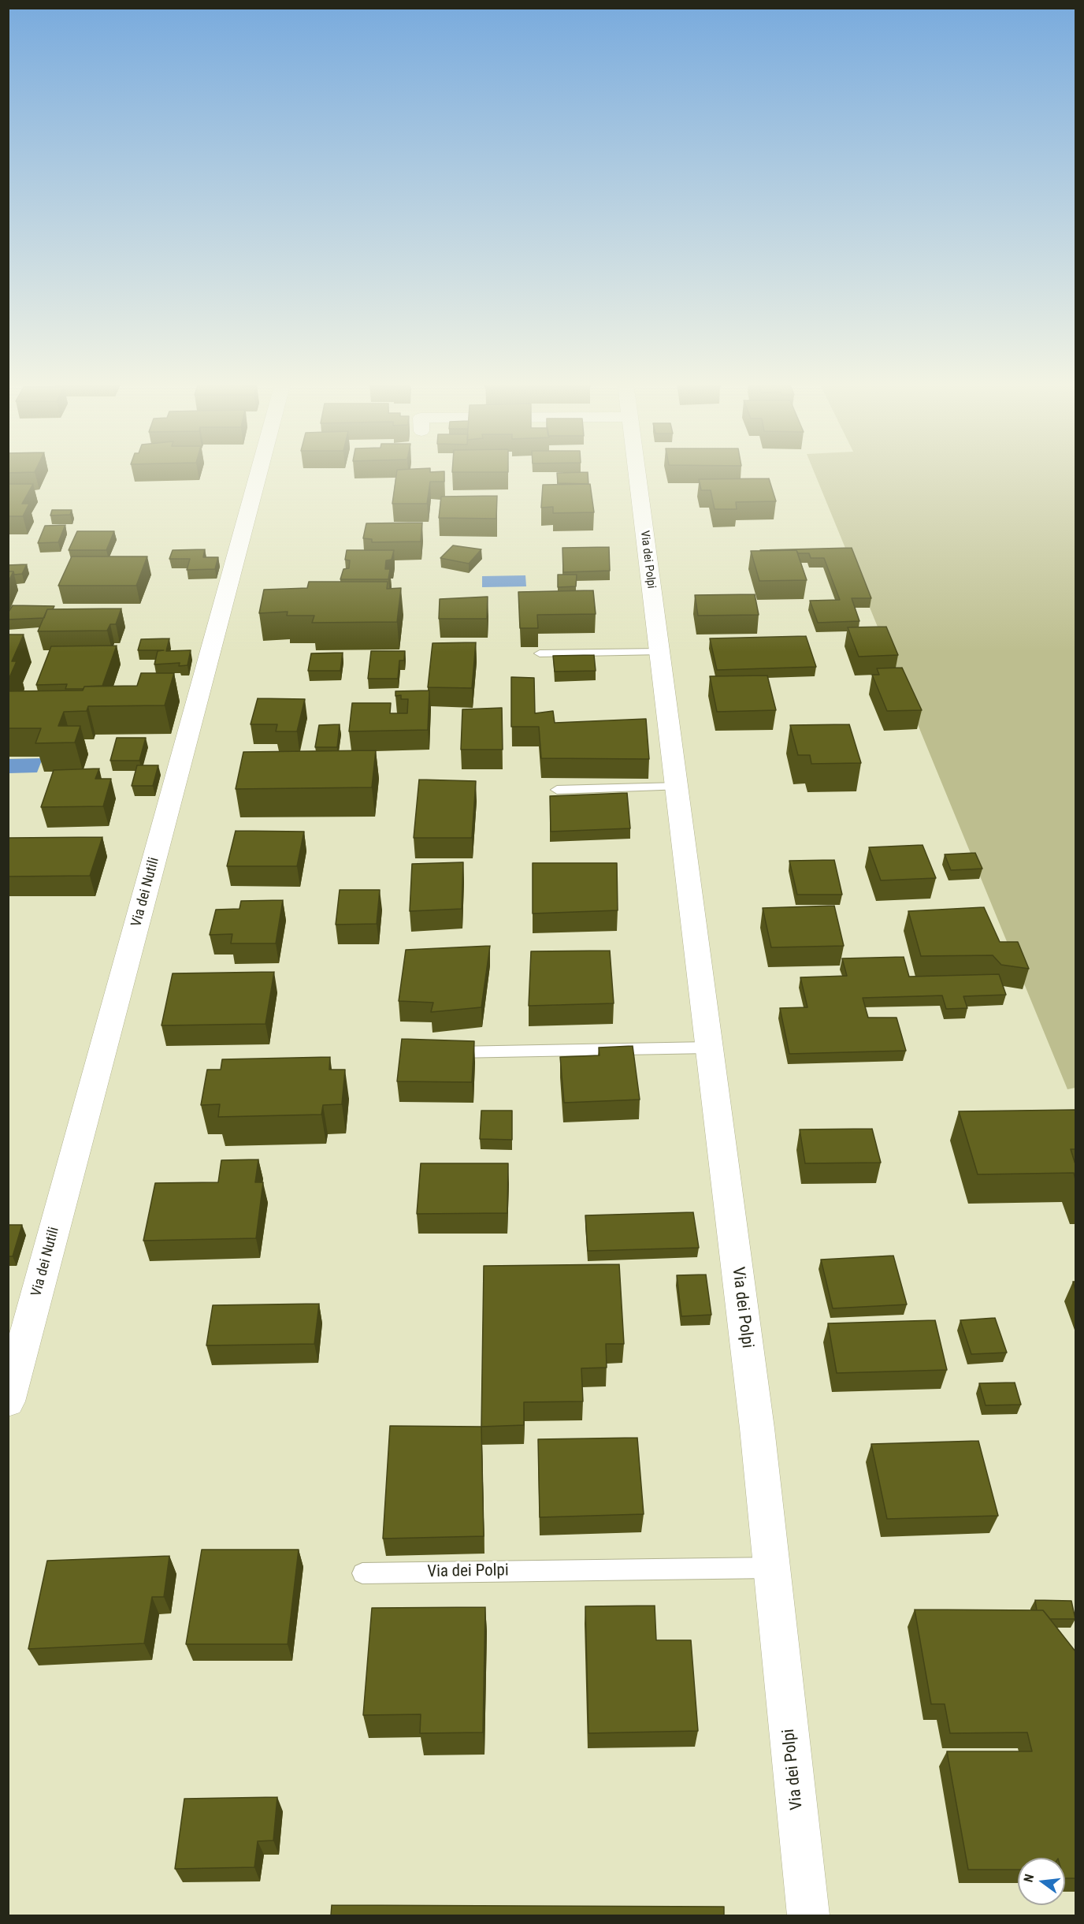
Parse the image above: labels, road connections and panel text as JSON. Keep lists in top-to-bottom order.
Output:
{
  "streets": {
    "street": ["Via dei Polpi", "Via dei Nutili"]
  },
  "north": "left"
}
